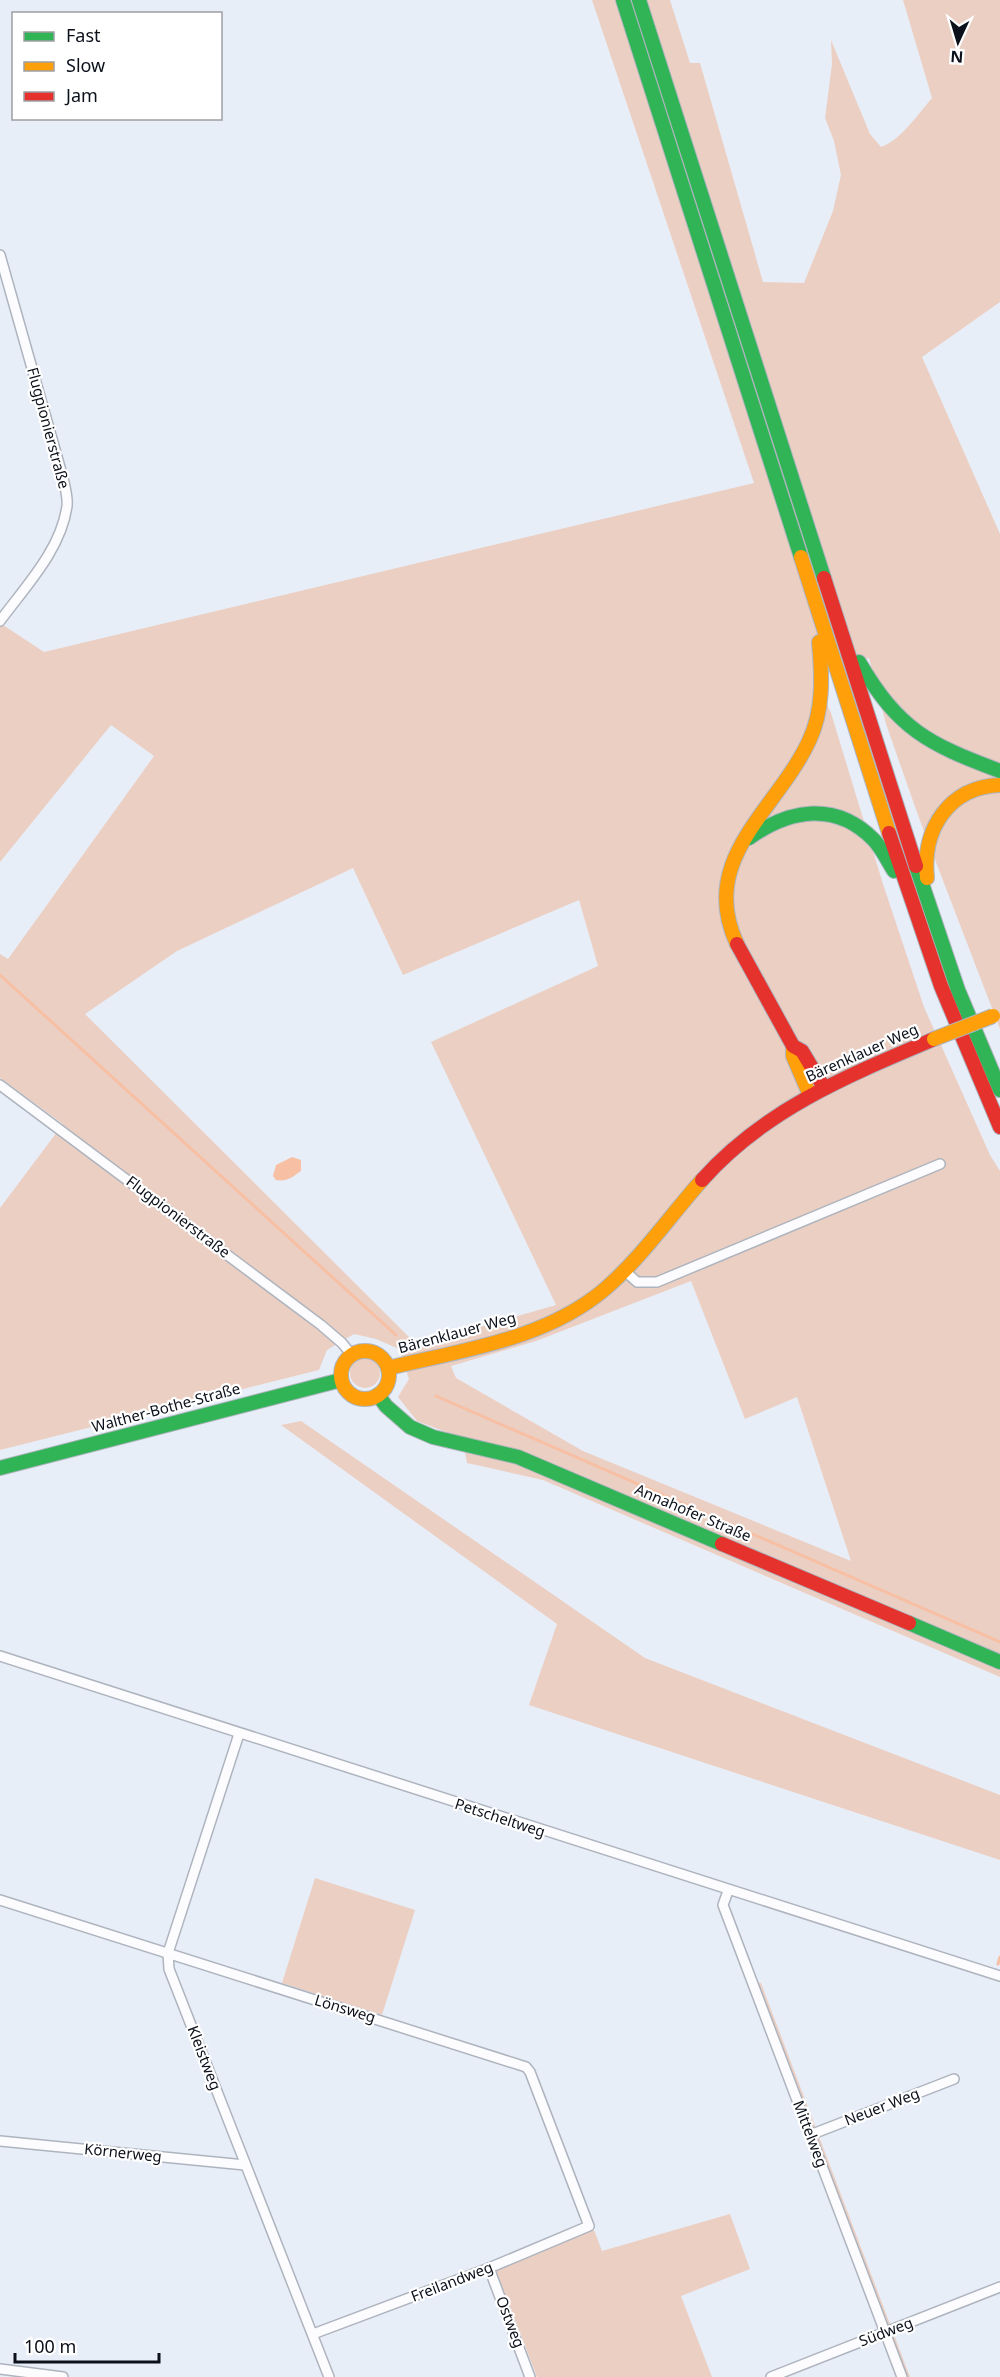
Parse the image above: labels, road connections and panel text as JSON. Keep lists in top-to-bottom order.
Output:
{
  "streets": {
    "main road": ["Bärenklauer Weg", "Walther-Bothe-Straße", "Annahofer Straße"],
    "street": [
      "Flugpionierstraße",
      "Petscheltweg",
      "Lönsweg",
      "Kleistweg",
      "Neuer Weg",
      "Mittelweg",
      "Körnerweg",
      "Freilandweg",
      "Ostweg",
      "Südweg"
    ]
  },
  "crossings": [
    ["Flugpionierstraße", "Bärenklauer Weg"],
    ["Flugpionierstraße", "Walther-Bothe-Straße"],
    ["Flugpionierstraße", "Annahofer Straße"],
    ["Bärenklauer Weg", "Walther-Bothe-Straße"],
    ["Bärenklauer Weg", "Annahofer Straße"],
    ["Walther-Bothe-Straße", "Annahofer Straße"],
    ["Petscheltweg", "Mittelweg"],
    ["Lönsweg", "Kleistweg"],
    ["Lönsweg", "Freilandweg"],
    ["Kleistweg", "Körnerweg"],
    ["Kleistweg", "Freilandweg"],
    ["Neuer Weg", "Mittelweg"],
    ["Mittelweg", "Südweg"],
    ["Freilandweg", "Ostweg"]
  ],
  "legend": ["Fast", "Slow", "Jam"],
  "scale_bar": "100 m",
  "north": "bottom"
}
